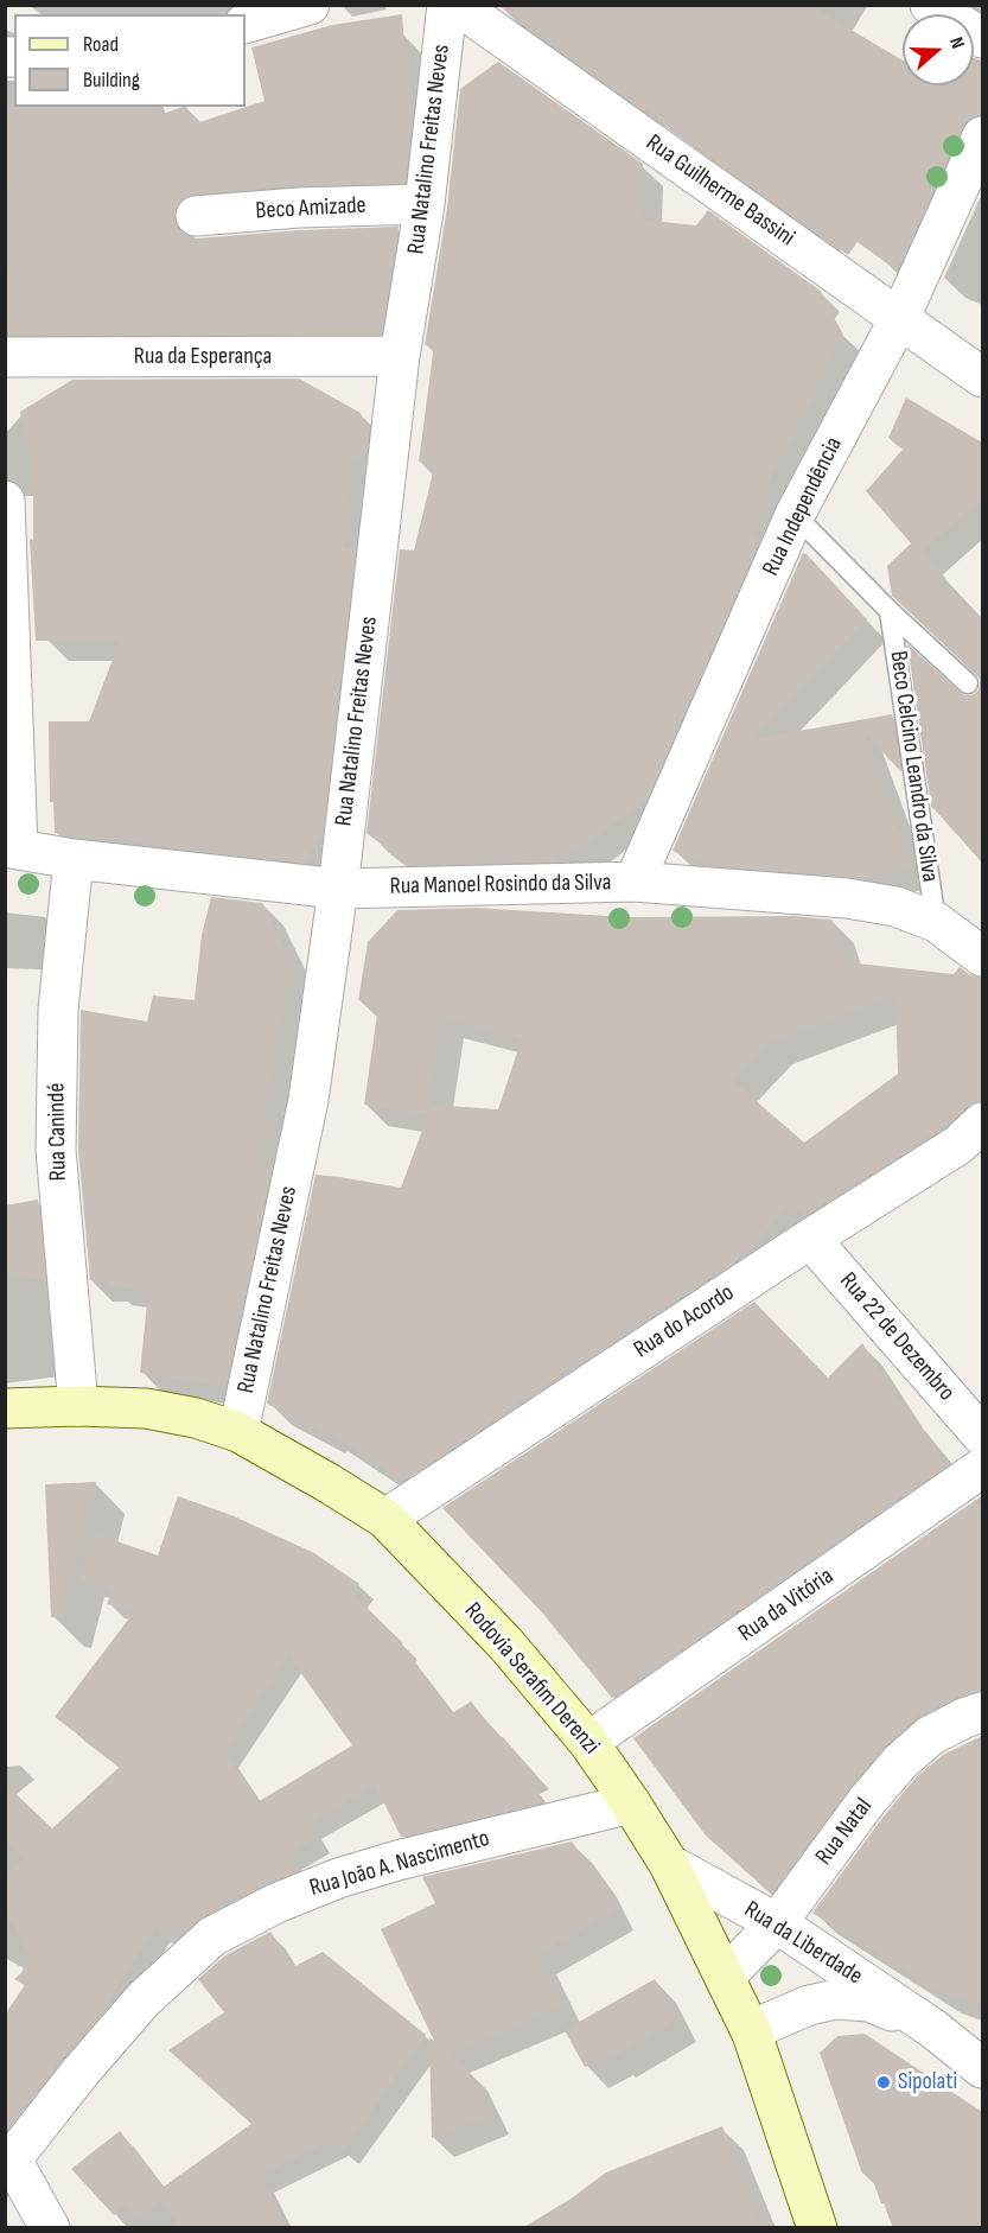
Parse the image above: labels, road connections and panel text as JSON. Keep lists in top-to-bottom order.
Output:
{
  "streets": {
    "main road": ["Rodovia Serafim Derenzi"],
    "street": [
      "Rua Natalino Freitas Neves",
      "Rua Guilherme Bassini",
      "Beco Amizade",
      "Rua da Esperança",
      "Rua Independência",
      "Rua Manoel Rosindo da Silva",
      "Rua Canindé",
      "Rua do Acordo",
      "Rua 22 de Dezembro",
      "Rua da Vitória",
      "Rua Natal",
      "Rua João A. Nascimento",
      "Rua da Liberdade"
    ],
    "lane": ["Beco Celcino Leandro da Silva"]
  },
  "crossings": [
    ["Rua Natalino Freitas Neves", "Beco Amizade"],
    ["Rua Natalino Freitas Neves", "Rua da Esperança"],
    ["Rua Natalino Freitas Neves", "Rua Manoel Rosindo da Silva"],
    ["Rua Natalino Freitas Neves", "Rodovia Serafim Derenzi"],
    ["Rua Guilherme Bassini", "Rua Independência"],
    ["Rua Independência", "Rua Manoel Rosindo da Silva"],
    ["Beco Celcino Leandro da Silva", "Rua Manoel Rosindo da Silva"],
    ["Rua Manoel Rosindo da Silva", "Rua Canindé"],
    ["Rua Canindé", "Rodovia Serafim Derenzi"],
    ["Rua do Acordo", "Rua 22 de Dezembro"],
    ["Rua do Acordo", "Rodovia Serafim Derenzi"],
    ["Rua da Vitória", "Rodovia Serafim Derenzi"],
    ["Rodovia Serafim Derenzi", "Rua Natal"],
    ["Rodovia Serafim Derenzi", "Rua João A. Nascimento"],
    ["Rodovia Serafim Derenzi", "Rua da Liberdade"],
    ["Rua Natal", "Rua da Liberdade"]
  ],
  "places": ["Sipolati"],
  "legend": ["Road", "Building"],
  "north": "right"
}
